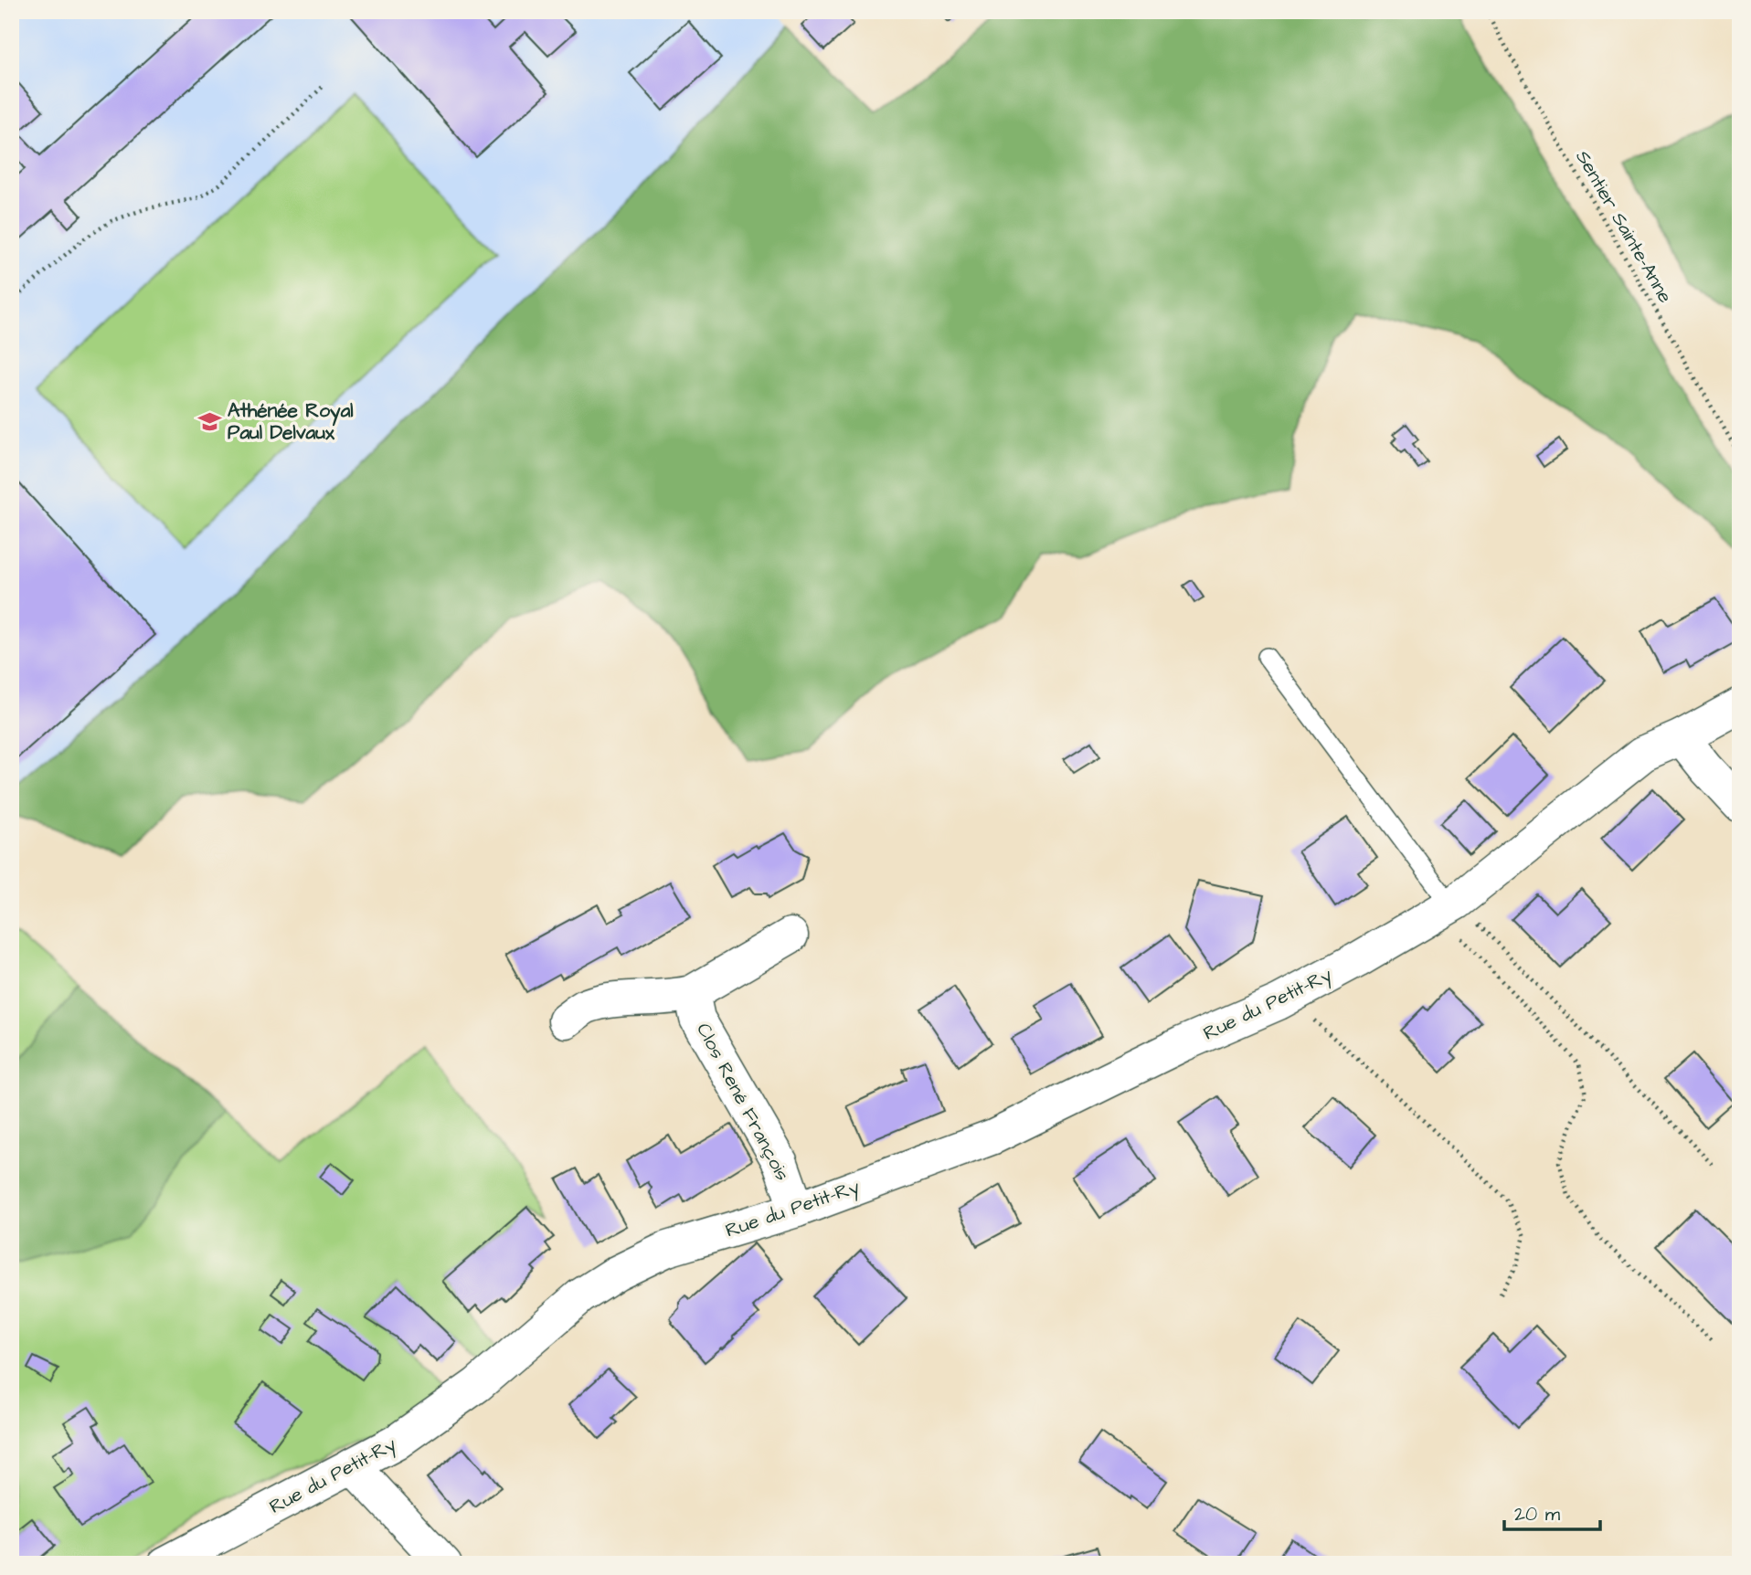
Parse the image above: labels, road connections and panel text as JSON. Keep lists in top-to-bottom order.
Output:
{
  "streets": {
    "street": ["Rue du Petit-Ry", "Clos René François"],
    "path": ["Sentier Sainte-Anne"]
  },
  "crossings": [
    ["Rue du Petit-Ry", "Clos René François"]
  ],
  "places": {
    "school or university": ["Athénée Royal Paul Delvaux"]
  },
  "scale_bar": "20 m"
}
